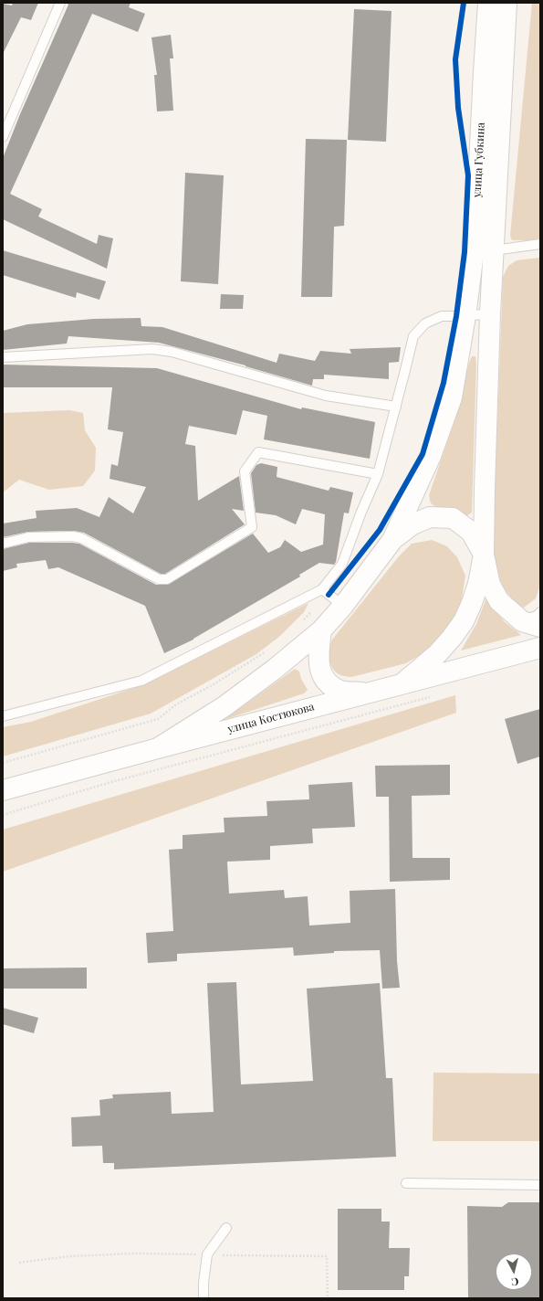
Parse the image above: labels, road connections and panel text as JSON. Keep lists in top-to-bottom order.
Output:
{
  "streets": {
    "main road": ["улица Губкина", "улица Костюкова"]
  },
  "north": "bottom"
}
